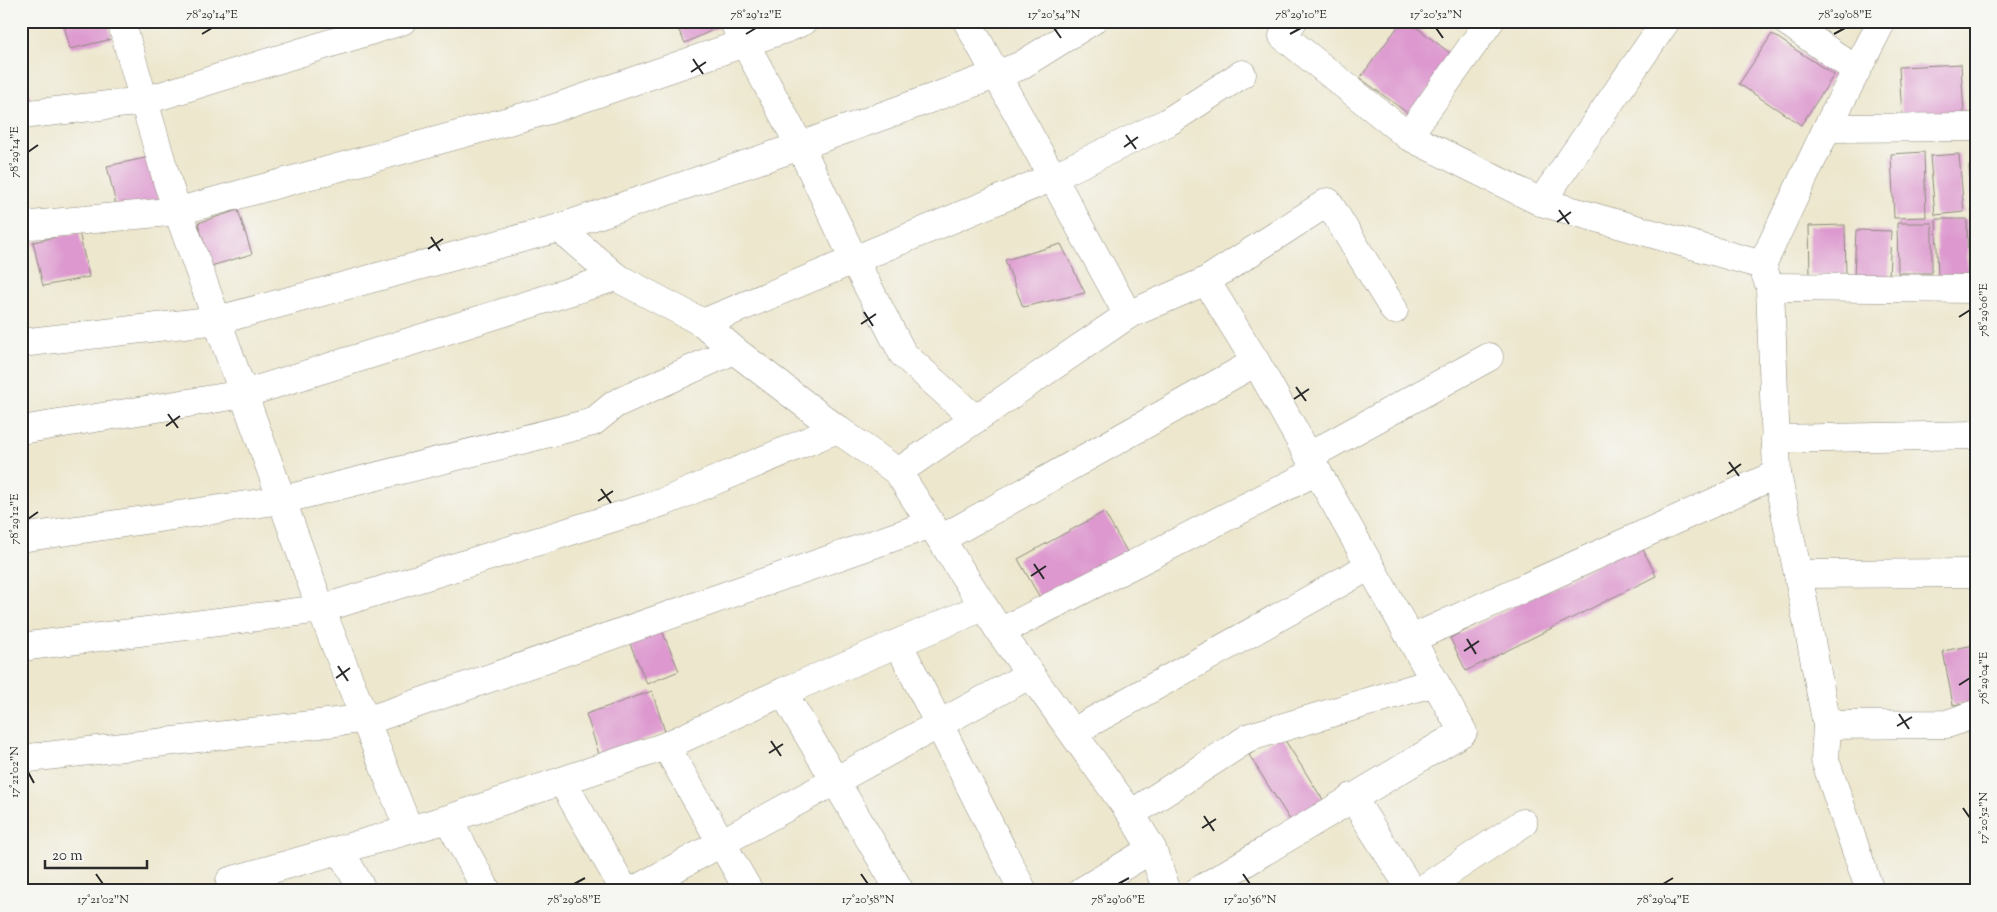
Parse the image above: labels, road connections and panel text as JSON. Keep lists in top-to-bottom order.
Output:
{
  "scale_bar": "20 m",
  "coordinates": [
    "78°29'14\"E",
    "78°29'12\"E",
    "17°20'54\"N",
    "78°29'10\"E",
    "17°20'52\"N",
    "78°29'08\"E",
    "78°29'06\"E",
    "78°29'04\"E",
    "17°21'02\"N",
    "17°20'58\"N",
    "17°20'56\"N"
  ]
}
